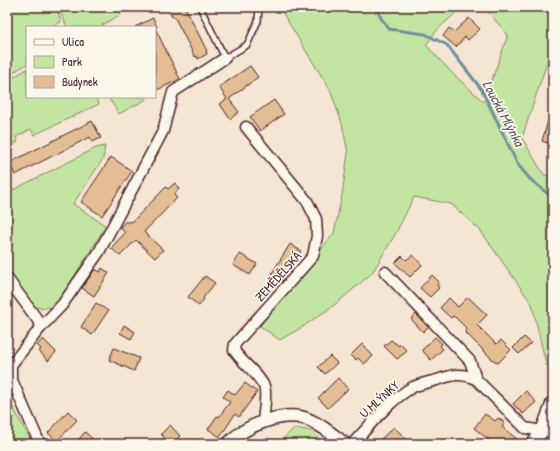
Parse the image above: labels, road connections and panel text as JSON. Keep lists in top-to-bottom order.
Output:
{
  "streets": {
    "street": ["ZEMĚDĚLSKÁ", "U MLÝNKY"]
  },
  "water": ["Loucká Mlýnka"],
  "legend": ["Ulica", "Park", "Budynek"]
}
